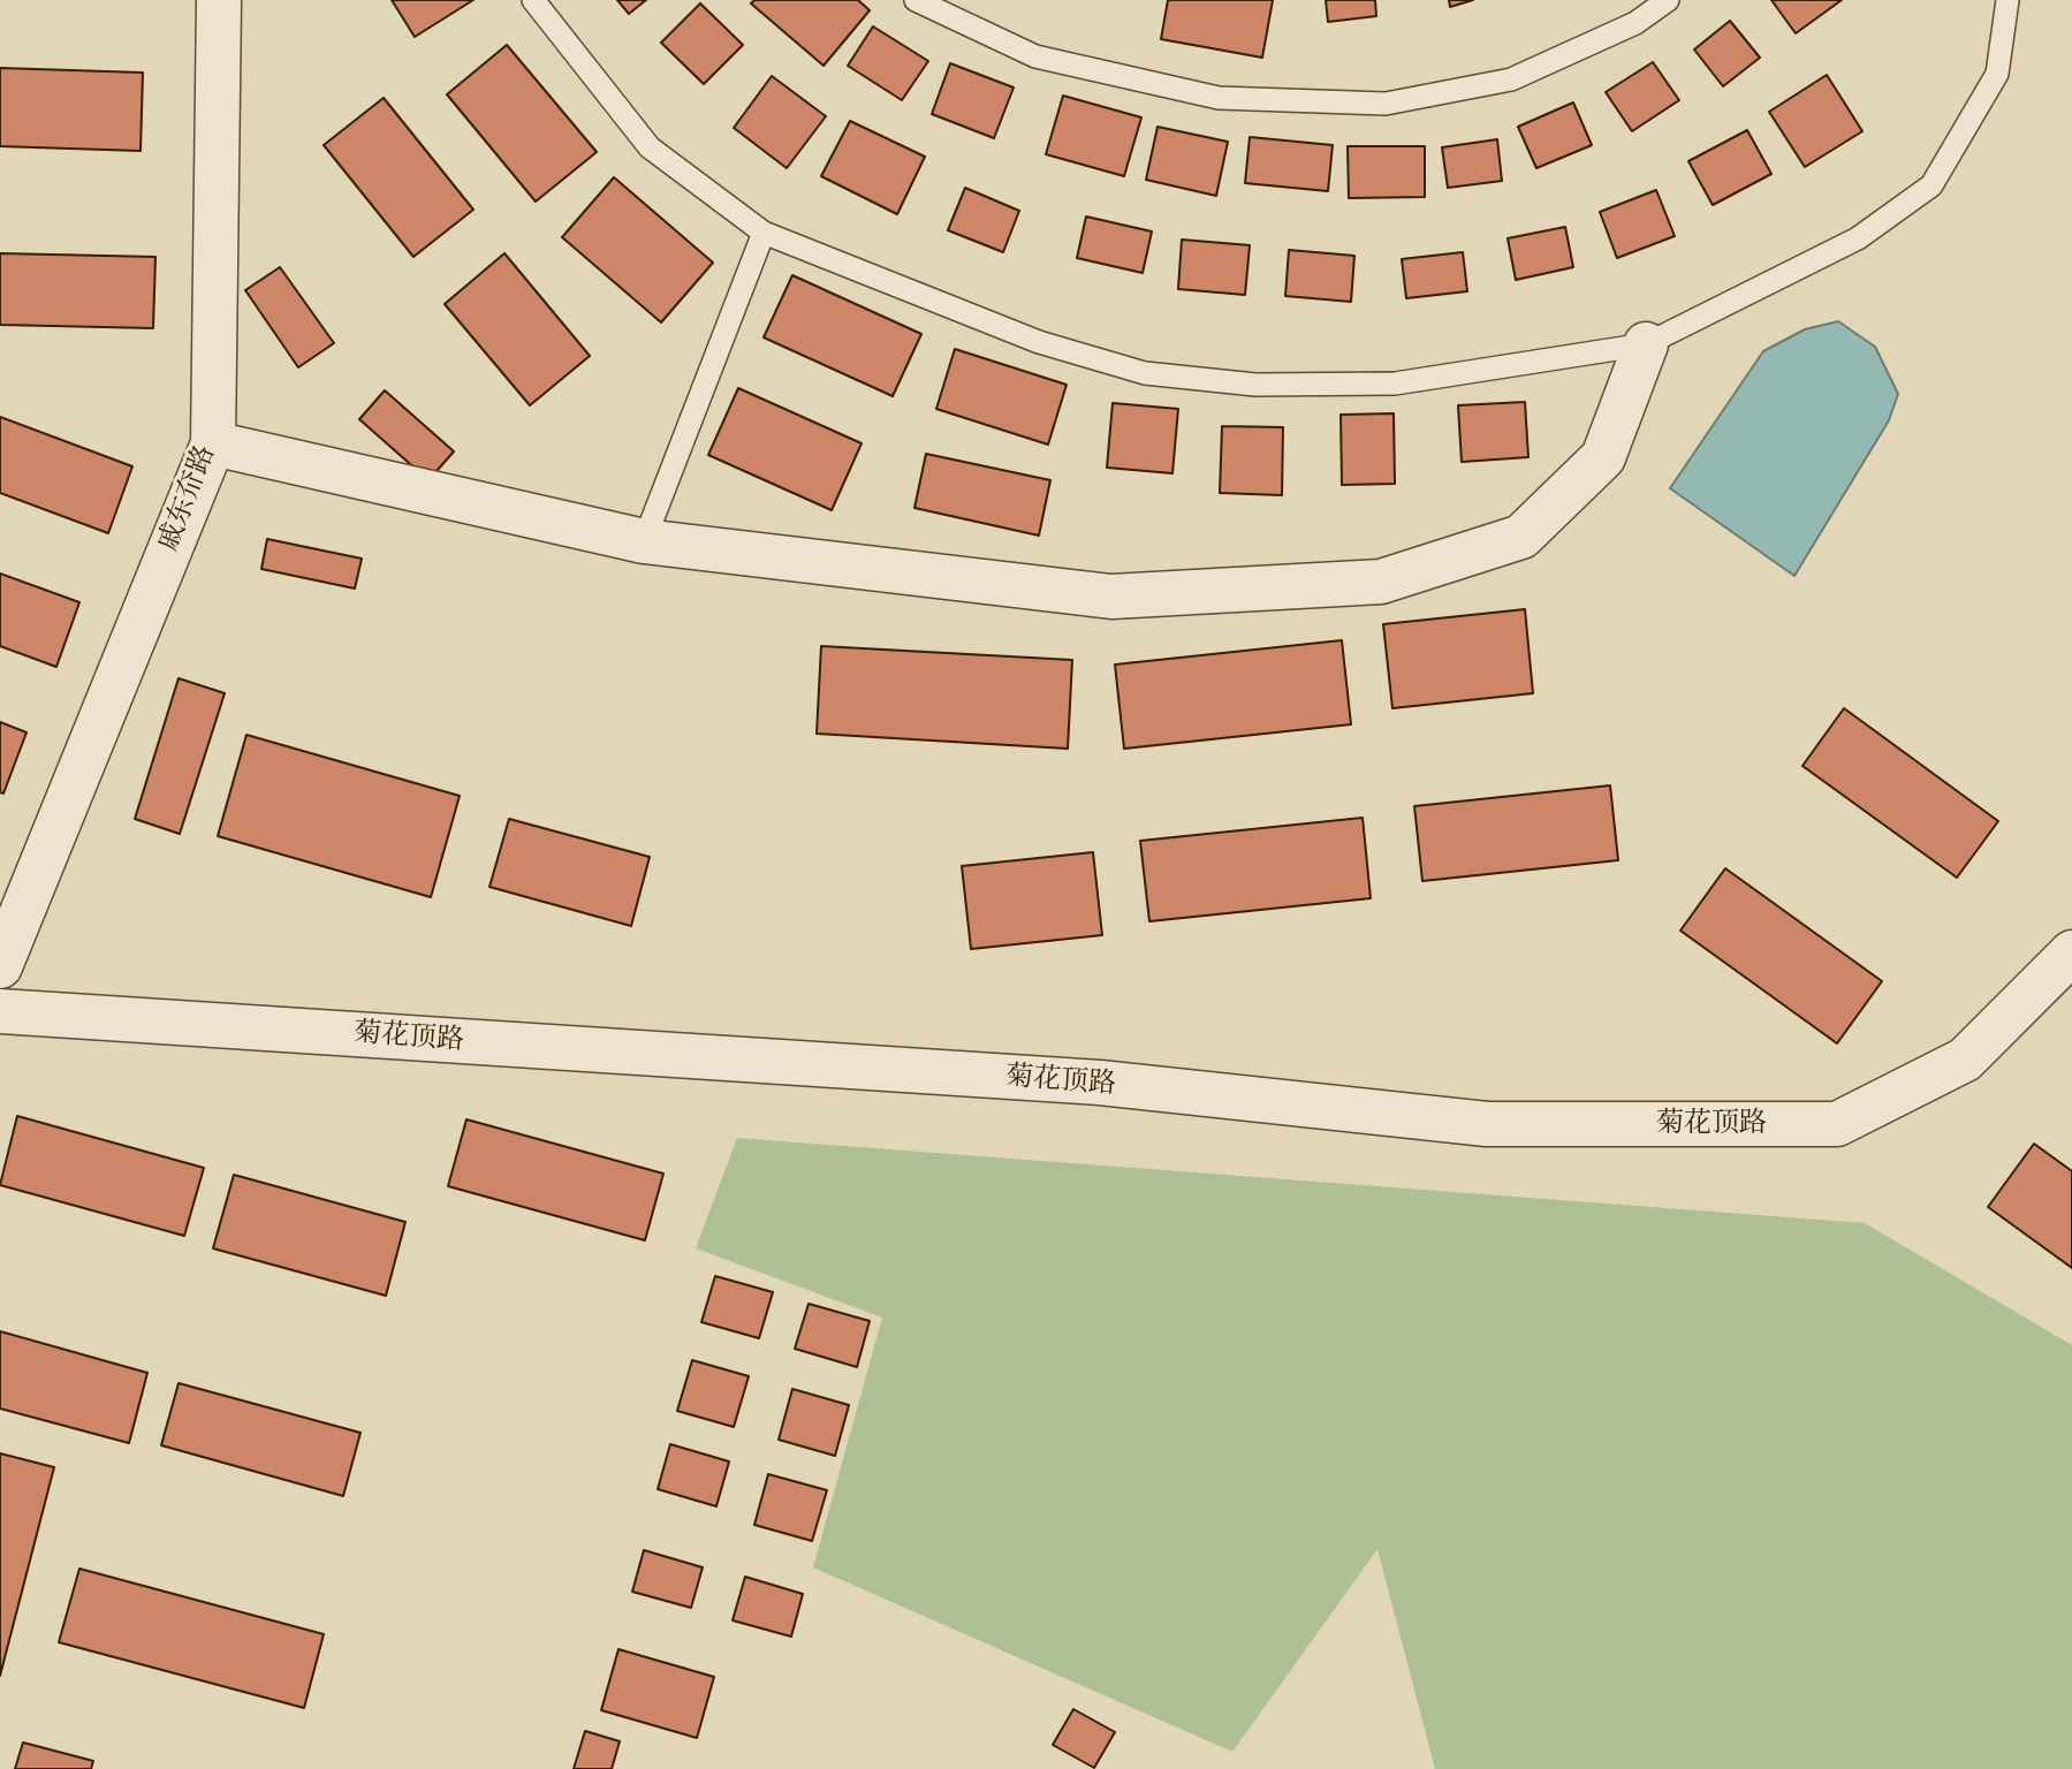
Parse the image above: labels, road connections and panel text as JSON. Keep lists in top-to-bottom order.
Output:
{
  "streets": {
    "street": ["戚东夼路", "菊花顶路"]
  }
}
